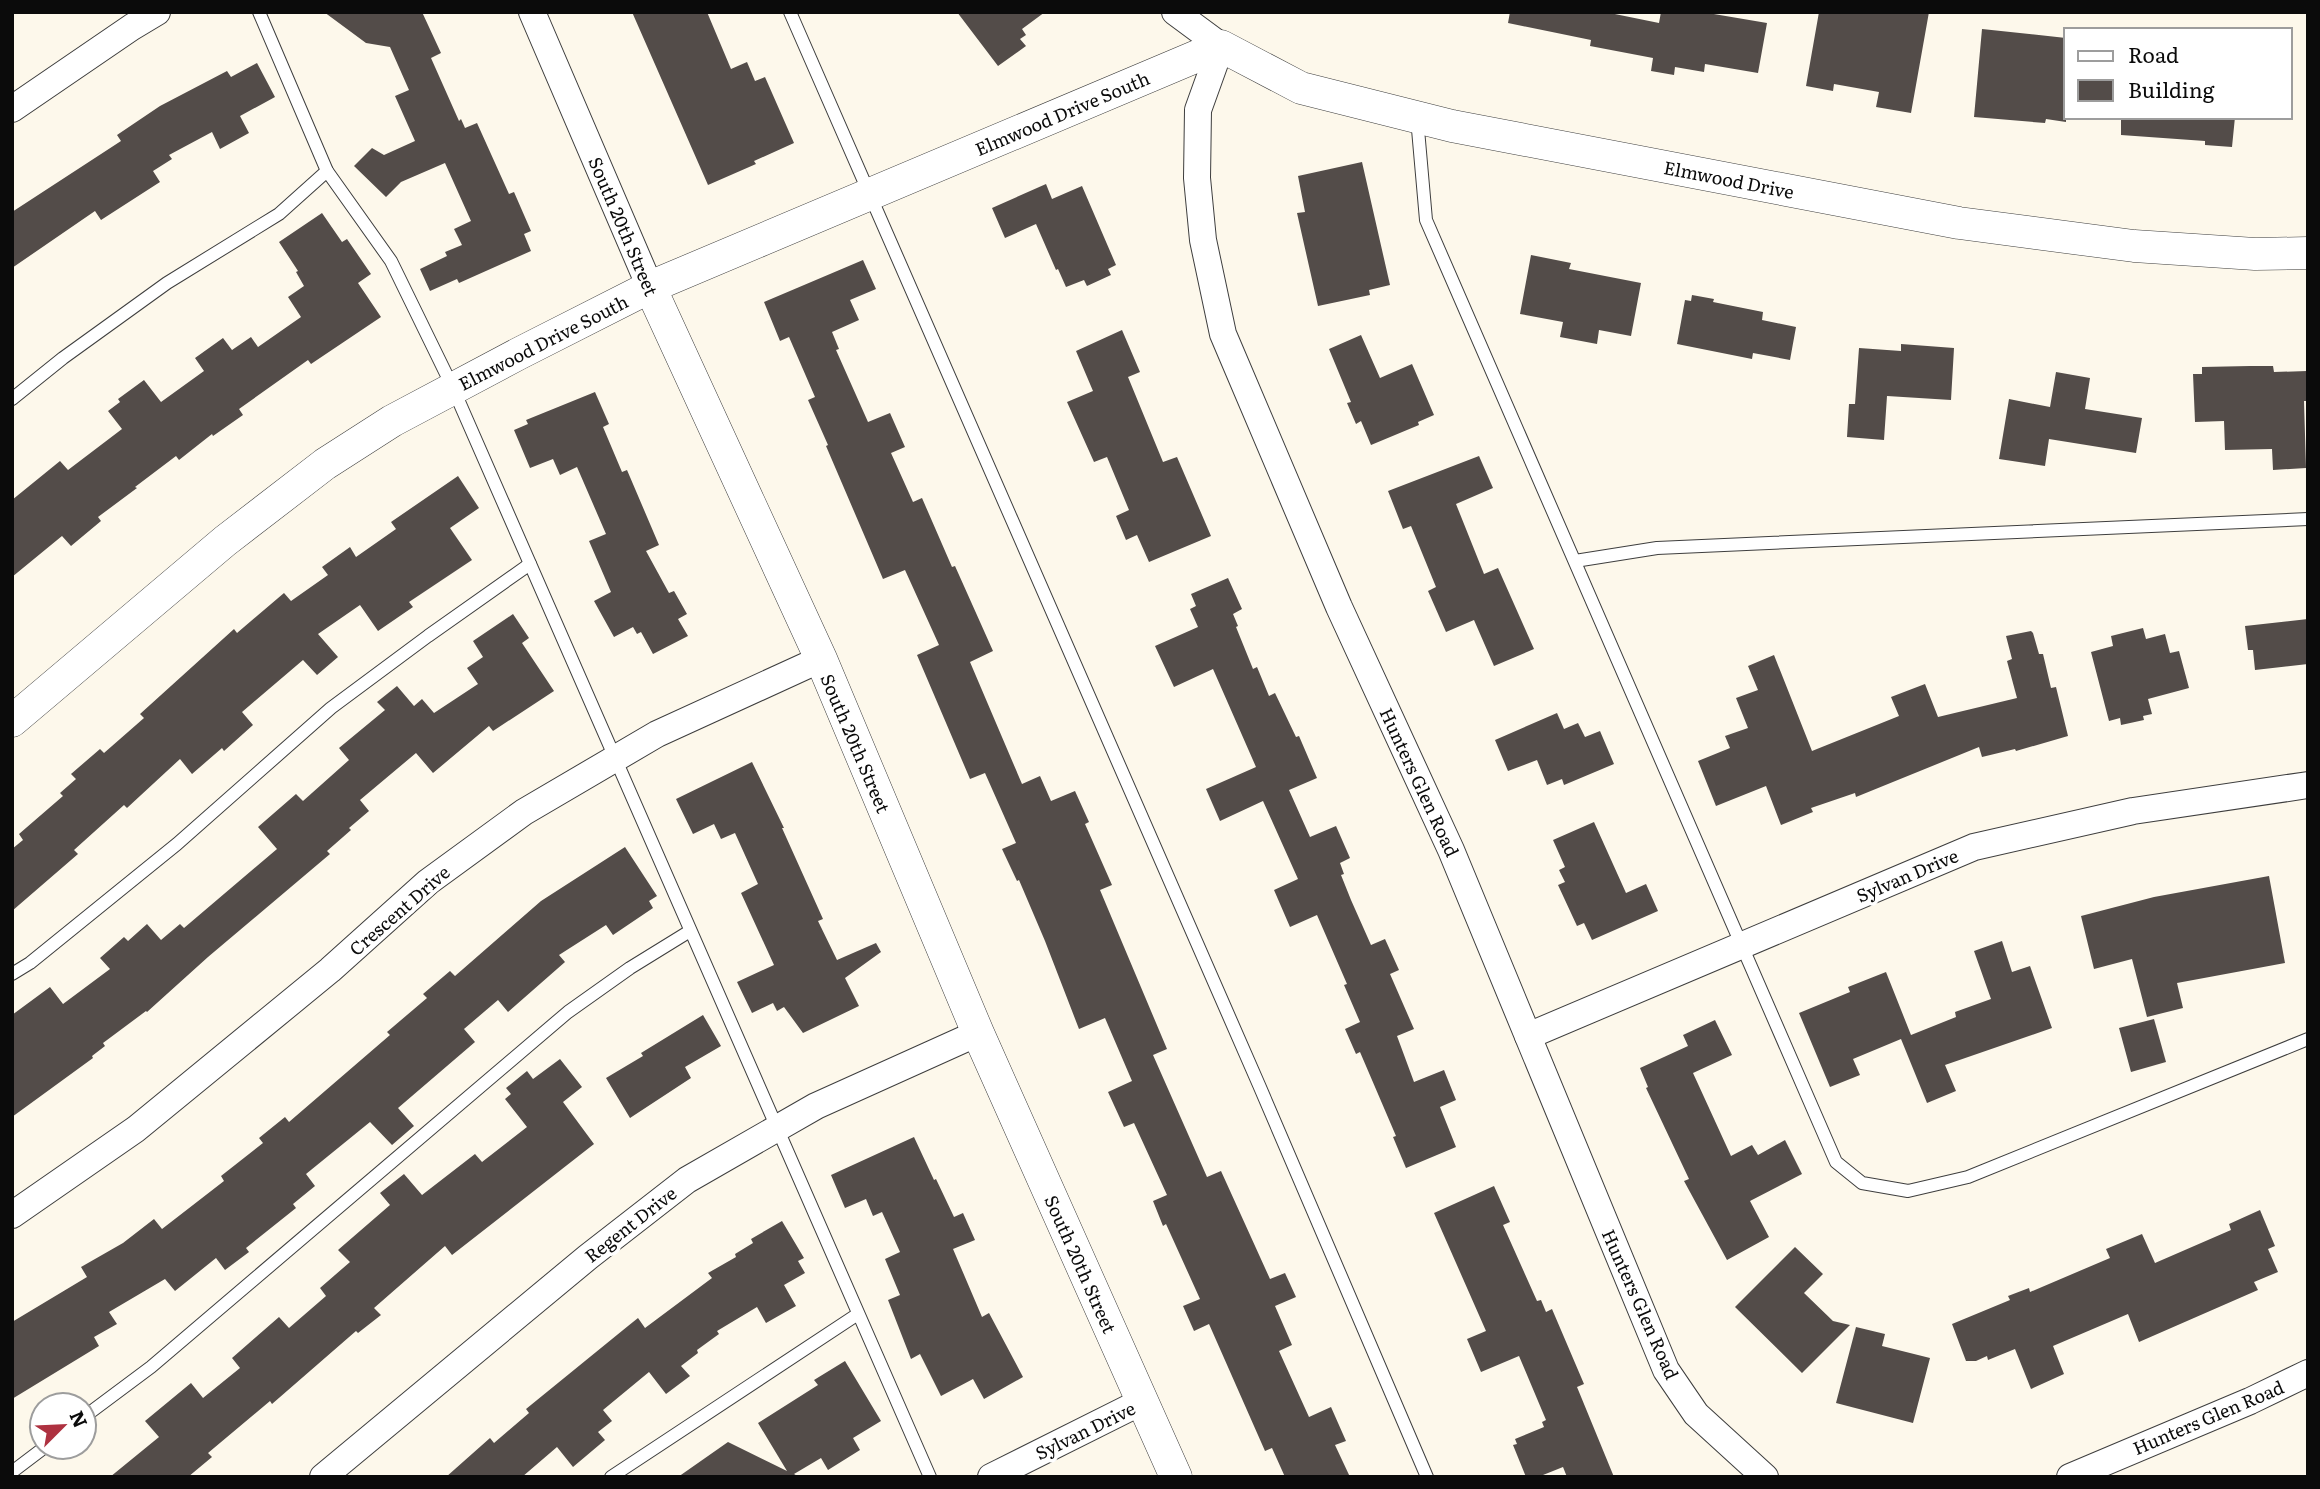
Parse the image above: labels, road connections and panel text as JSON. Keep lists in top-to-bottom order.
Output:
{
  "streets": {
    "street": [
      "Elmwood Drive South",
      "Elmwood Drive",
      "South 20th Street",
      "Hunters Glen Road",
      "Sylvan Drive",
      "Crescent Drive",
      "Regent Drive"
    ]
  },
  "crossings": [
    ["Elmwood Drive South", "Elmwood Drive"],
    ["Elmwood Drive South", "South 20th Street"],
    ["Elmwood Drive South", "Hunters Glen Road"],
    ["Elmwood Drive", "Hunters Glen Road"],
    ["South 20th Street", "Sylvan Drive"],
    ["South 20th Street", "Crescent Drive"],
    ["South 20th Street", "Regent Drive"],
    ["Hunters Glen Road", "Sylvan Drive"]
  ],
  "legend": ["Road", "Building"],
  "north": "top right"
}
